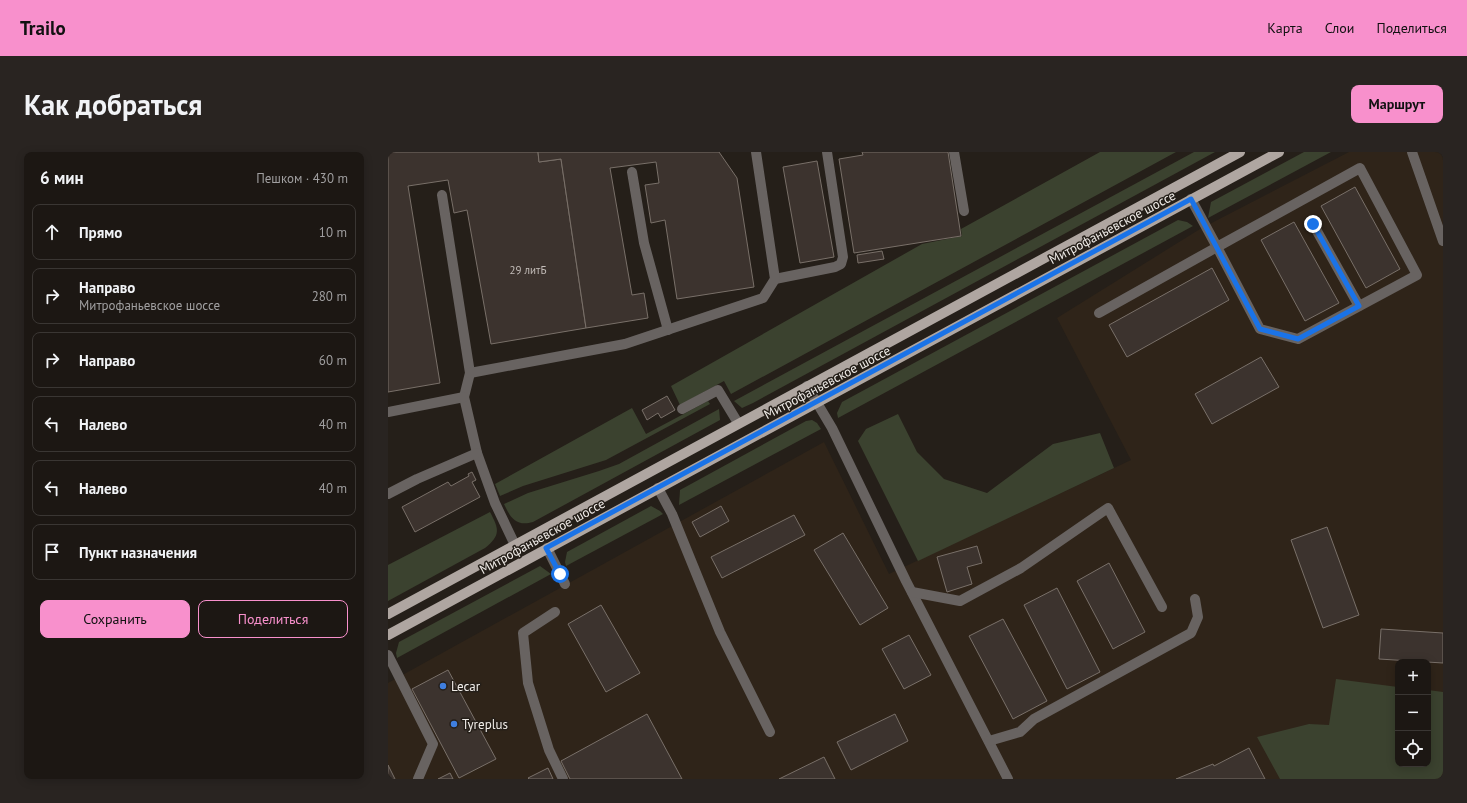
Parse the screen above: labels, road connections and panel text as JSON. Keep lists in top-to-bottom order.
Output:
{
  "streets": {
    "main road": ["Митрофаньевское шоссе"]
  },
  "places": ["Lecar", "Tyreplus"],
  "house_numbers": ["29 литБ"],
  "page": {
    "header": "Trailo",
    "nav": ["Карта", "Слои", "Поделиться"],
    "buttons": [
      "Маршрут",
      ["Сохранить", "Поделиться"]
    ],
    "title": "Как добраться",
    "heading": ["6 мин", "Пешком · 430 m"],
    "list": [
      ["Прямо", "10 m"],
      ["Направо", "Митрофаньевское шоссе", "280 m"],
      ["Направо", "60 m"],
      ["Налево", "40 m"],
      ["Налево", "40 m"],
      "Пункт назначения"
    ],
    "map_buttons": ["+", "−"]
  }
}
